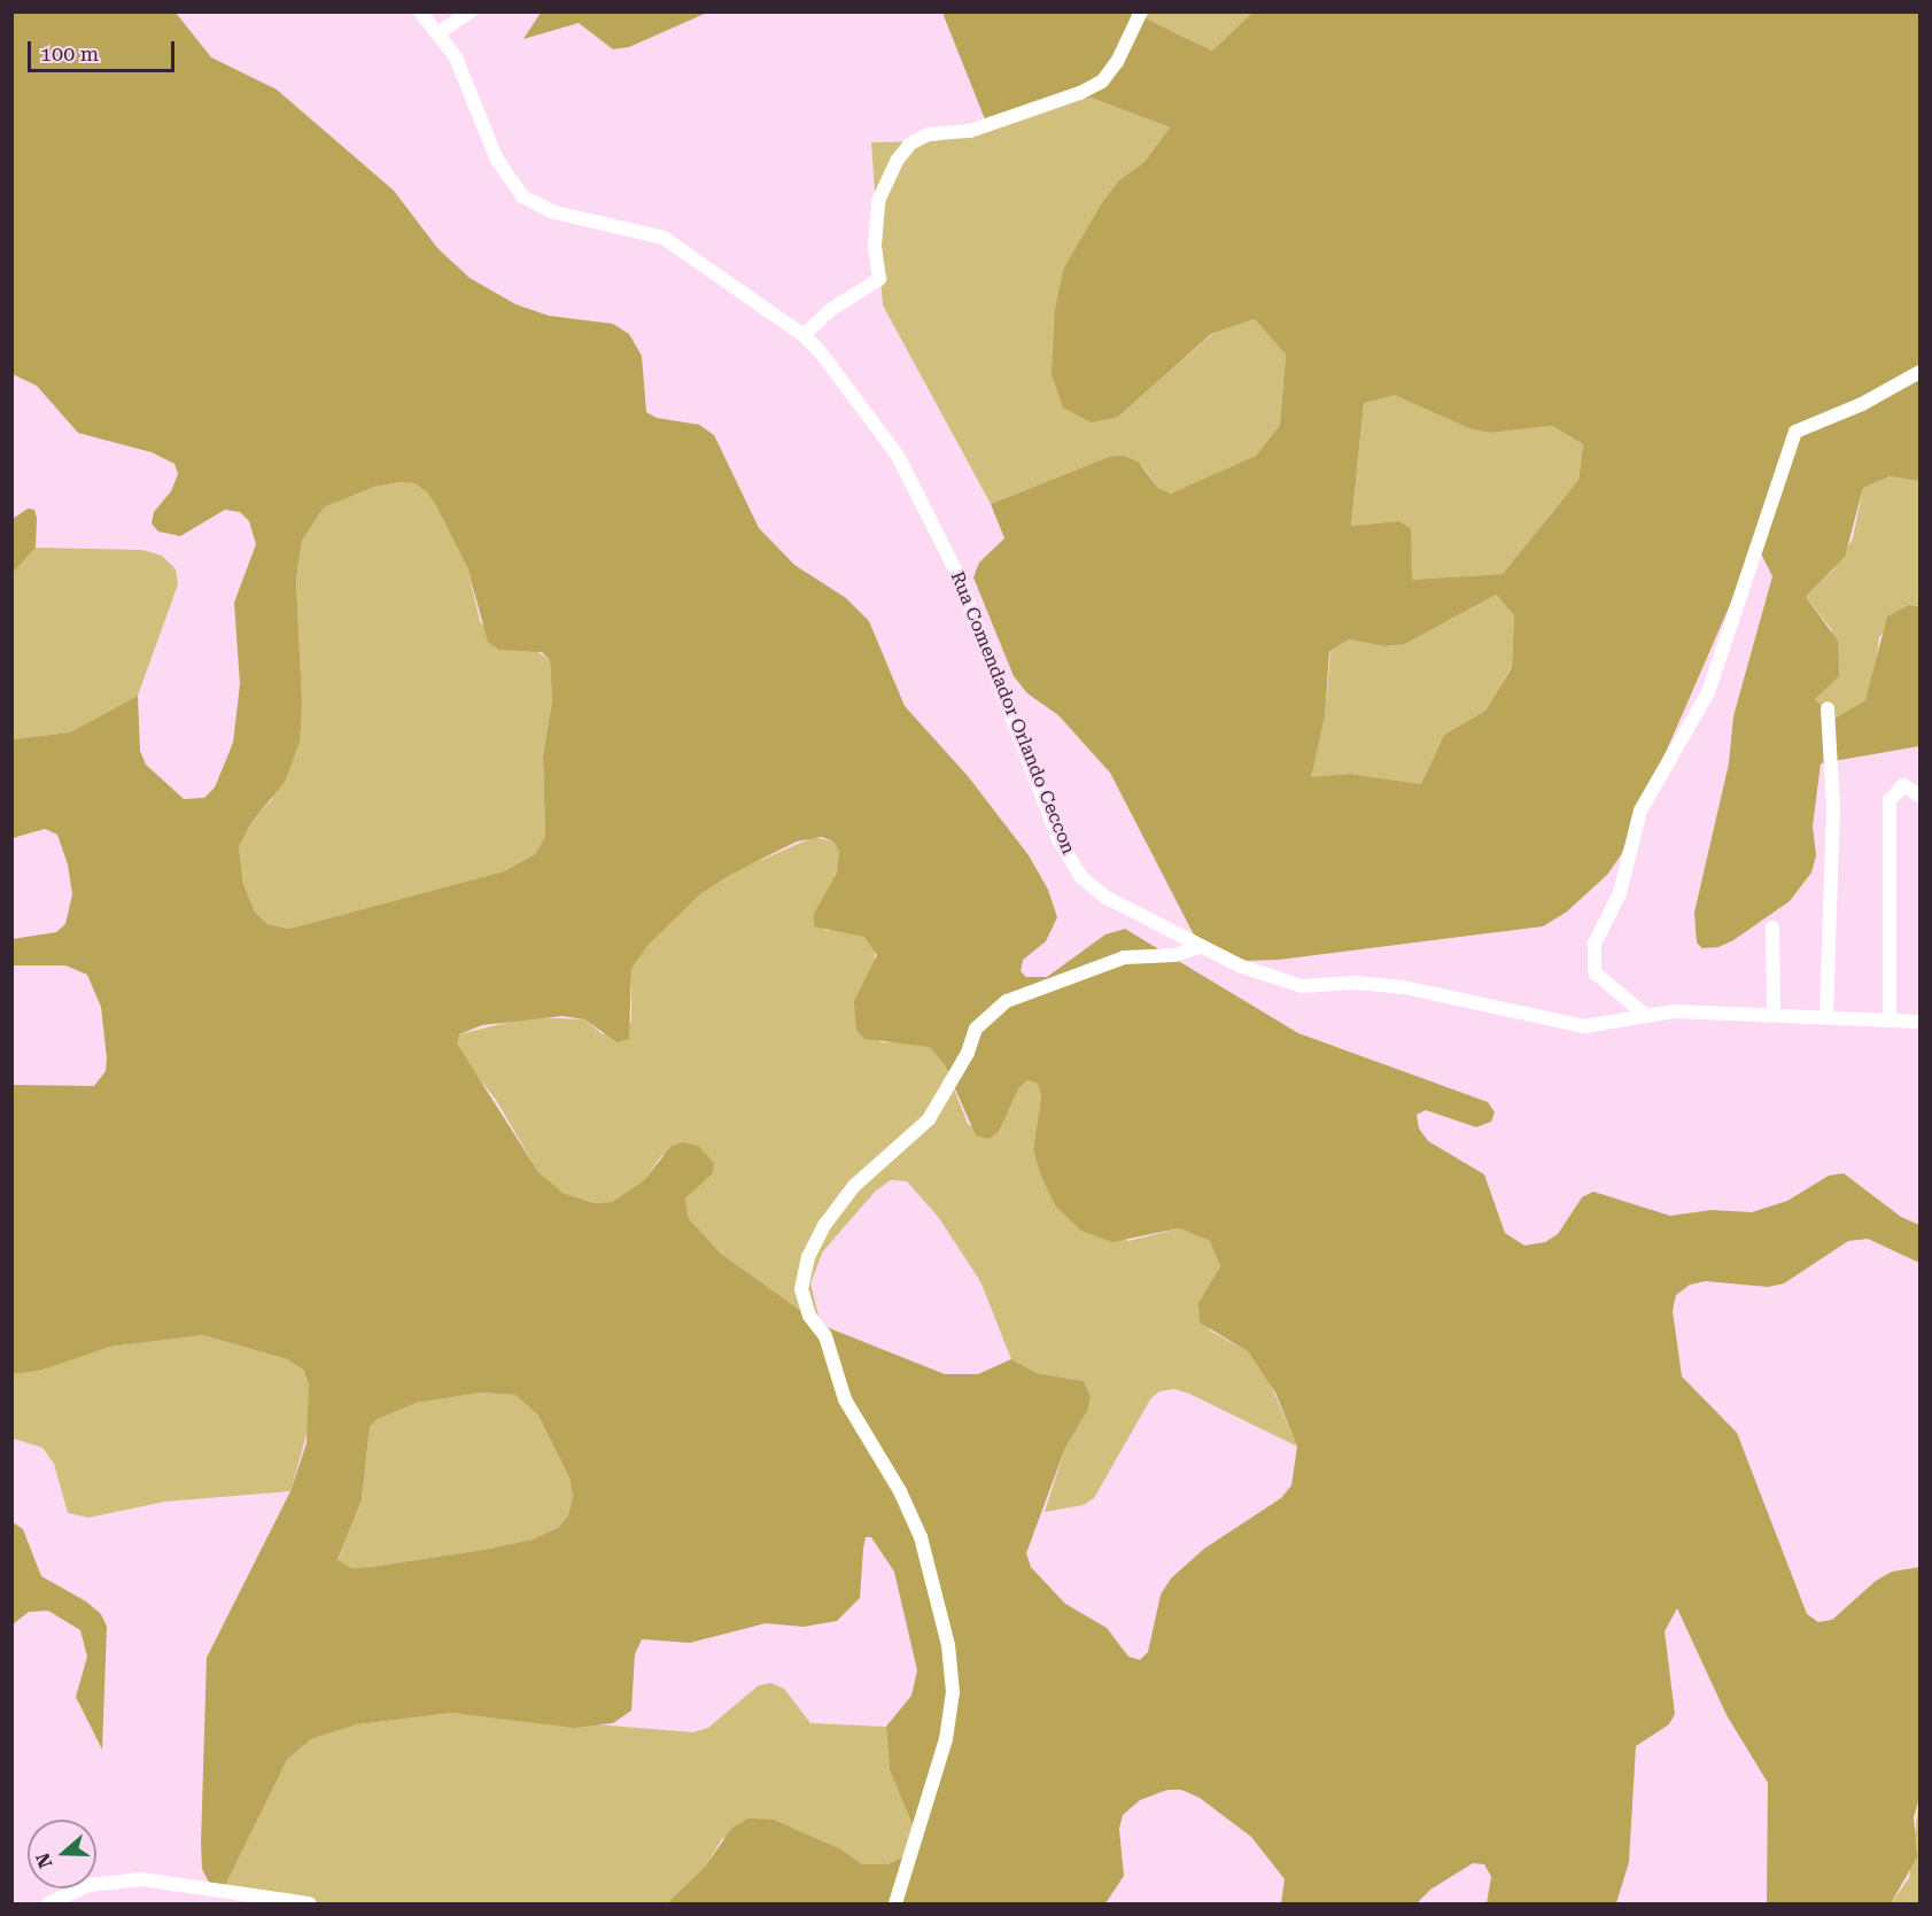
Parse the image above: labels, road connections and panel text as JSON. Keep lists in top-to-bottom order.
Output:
{
  "streets": {
    "street": ["Rua Comendador Orlando Ceccon"]
  },
  "scale_bar": "100 m",
  "north": "left"
}
